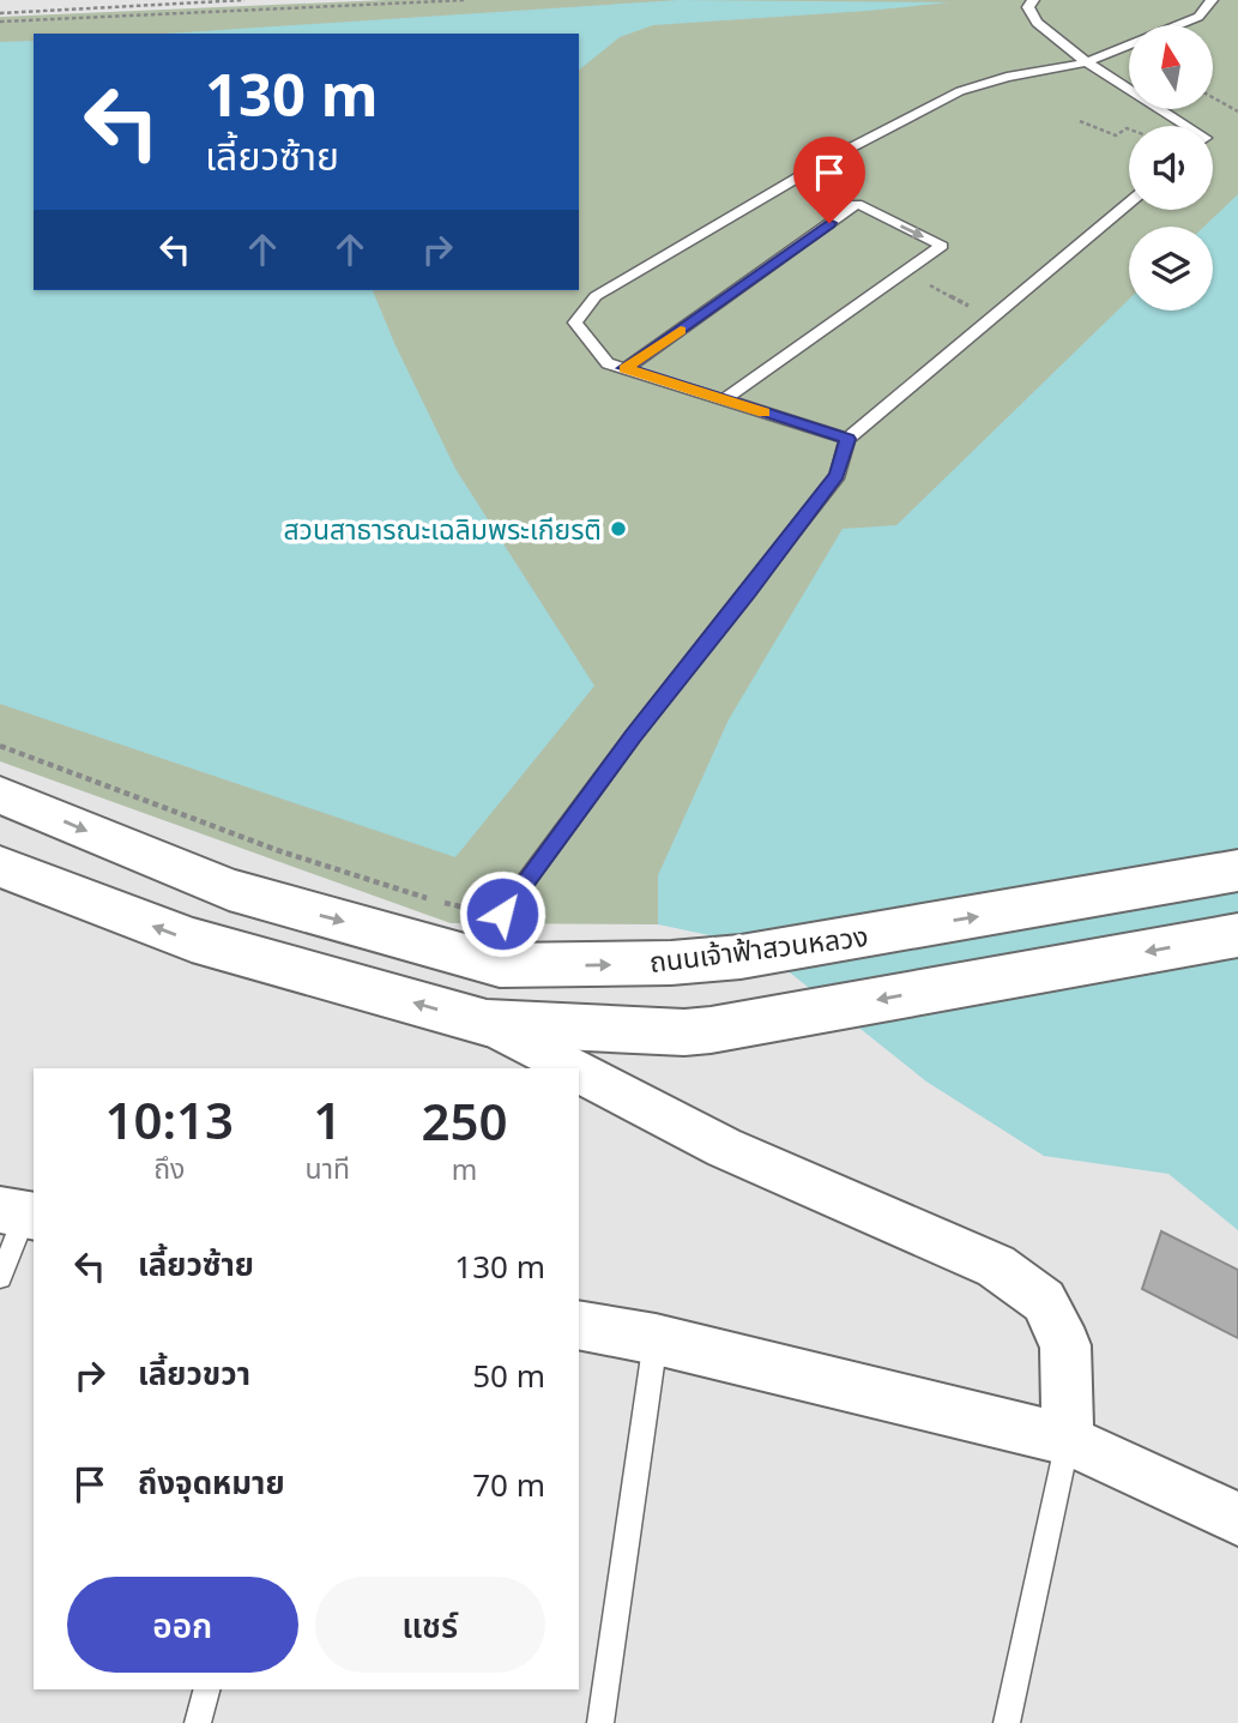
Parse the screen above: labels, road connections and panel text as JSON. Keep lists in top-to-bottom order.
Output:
{
  "streets": {
    "main road": ["ถนนเจ้าฟ้าสวนหลวง"]
  },
  "places": ["สวนสาธารณะเฉลิมพระเกียรติ"],
  "north": "top",
  "page": {
    "turn": ["130 m", "เลี้ยวซ้าย"],
    "eta": [
      "10:13",
      "ถึง",
      "1",
      "นาที",
      "250",
      "m"
    ],
    "list": [
      {
        "name": "เลี้ยวซ้าย",
        "value": "130 m"
      },
      {
        "name": "เลี้ยวขวา",
        "value": "50 m"
      },
      {
        "name": "ถึงจุดหมาย",
        "value": "70 m"
      }
    ],
    "buttons": ["ออก", "แชร์"]
  }
}
